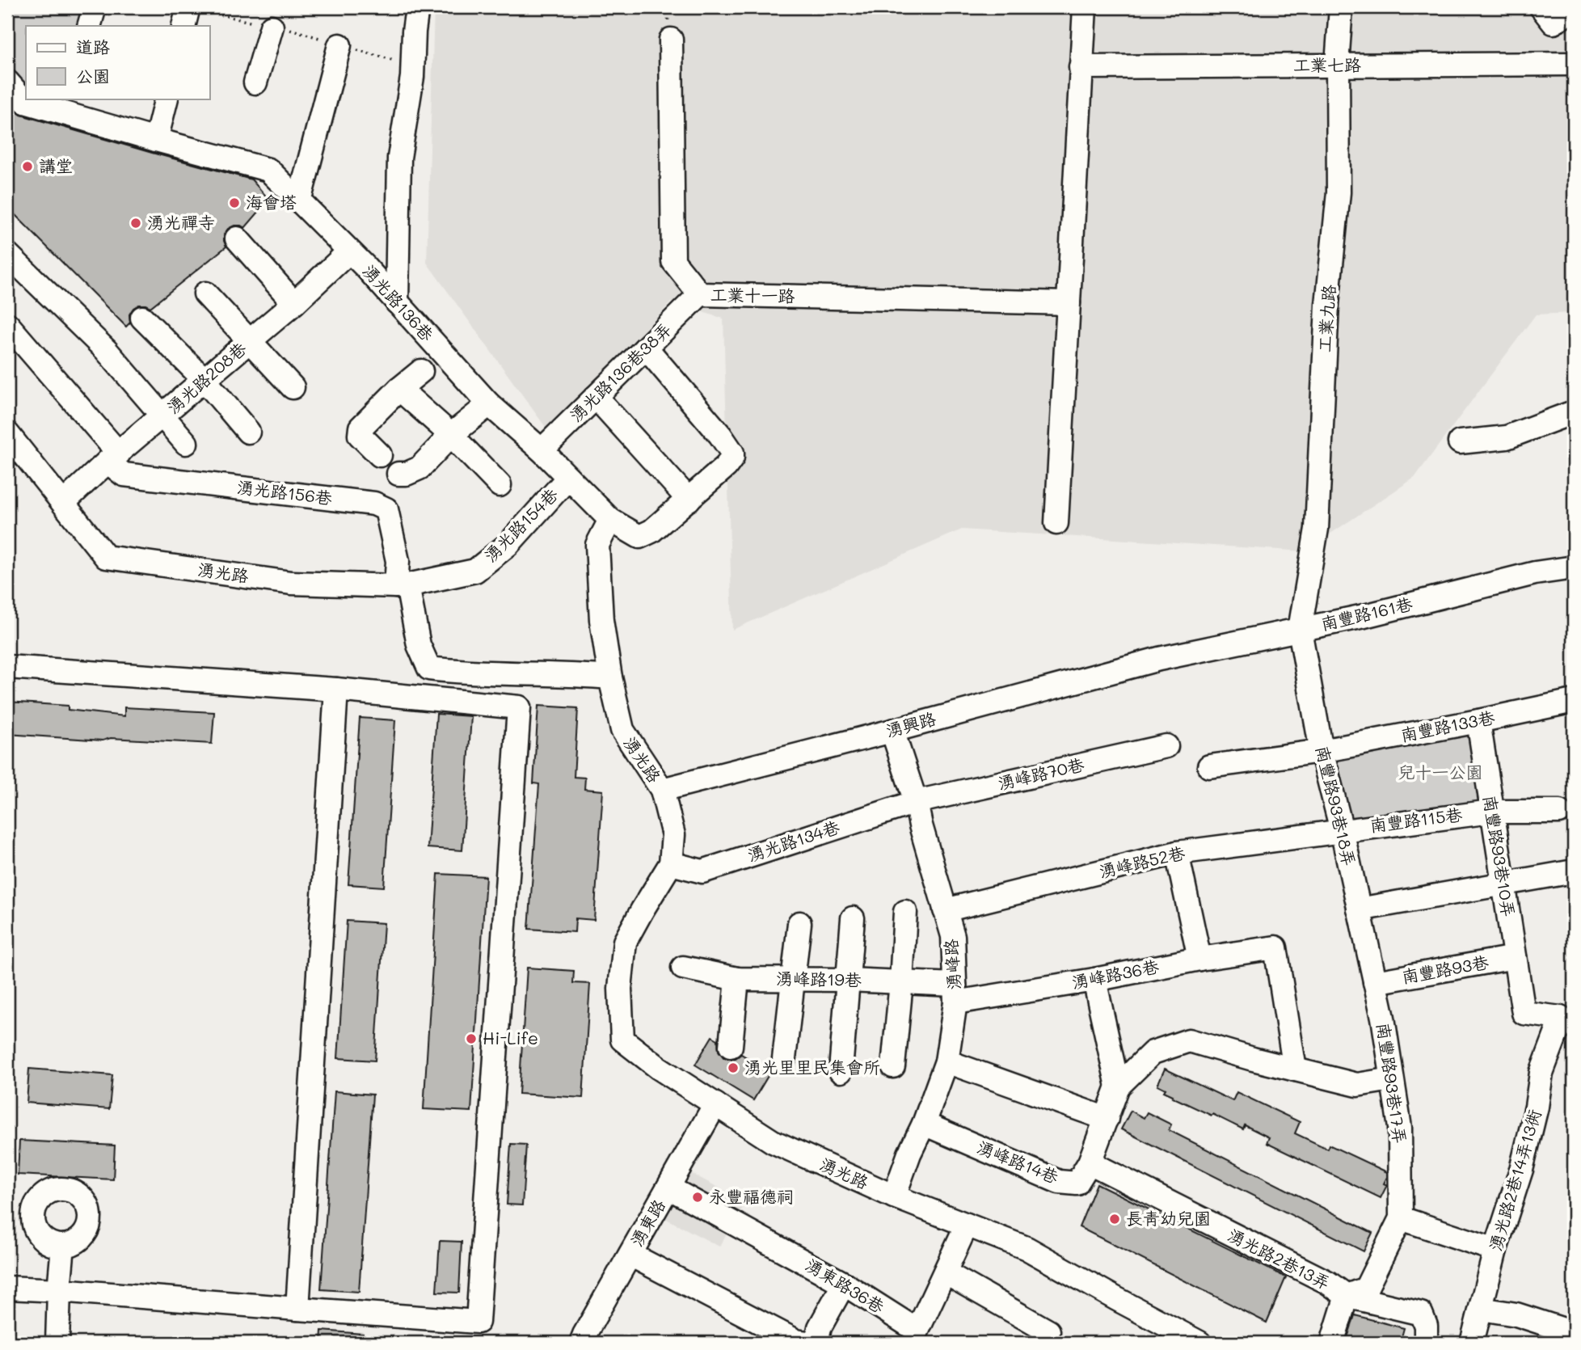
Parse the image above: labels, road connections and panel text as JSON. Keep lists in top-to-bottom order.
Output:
{
  "streets": {
    "street": [
      "工業七路",
      "工業十一路",
      "湧光路136巷",
      "工業九路",
      "湧光路136巷38弄",
      "湧光路208巷",
      "湧光路156巷",
      "湧光路154巷",
      "湧光路",
      "南豐路161巷",
      "湧興路",
      "南豐路133巷",
      "湧峰路70巷",
      "南豐路93巷18弄",
      "南豐路115巷",
      "湧光路134巷",
      "南豐路93巷10弄",
      "湧峰路52巷",
      "湧峰路",
      "南豐路93巷",
      "湧峰路36巷",
      "湧峰路19巷",
      "南豐路93巷17弄",
      "湧峰路14巷",
      "湧光路2巷14弄13衖",
      "湧東路",
      "湧光路2巷13弄",
      "湧東路36巷"
    ]
  },
  "crossings": [
    ["工業七路", "工業九路"],
    ["工業十一路", "湧光路136巷38弄"],
    ["湧光路136巷", "湧光路136巷38弄"],
    ["湧光路136巷", "湧光路208巷"],
    ["湧光路136巷", "湧光路154巷"],
    ["工業九路", "南豐路161巷"],
    ["工業九路", "南豐路93巷18弄"],
    ["湧光路208巷", "湧光路156巷"],
    ["湧光路208巷", "湧光路"],
    ["湧光路156巷", "湧光路154巷"],
    ["湧光路156巷", "湧光路"],
    ["湧光路154巷", "湧光路"],
    ["湧光路", "湧興路"],
    ["湧光路", "湧光路134巷"],
    ["湧光路", "湧峰路"],
    ["湧光路", "湧東路"],
    ["湧光路", "湧東路36巷"],
    ["南豐路161巷", "湧興路"],
    ["南豐路161巷", "南豐路93巷18弄"],
    ["湧興路", "湧峰路"],
    ["南豐路133巷", "南豐路93巷18弄"],
    ["南豐路133巷", "南豐路93巷10弄"],
    ["湧峰路70巷", "湧光路134巷"],
    ["湧峰路70巷", "湧峰路"],
    ["南豐路93巷18弄", "南豐路115巷"],
    ["南豐路93巷18弄", "湧峰路52巷"],
    ["南豐路93巷18弄", "南豐路93巷"],
    ["南豐路93巷18弄", "南豐路93巷17弄"],
    ["南豐路115巷", "南豐路93巷10弄"],
    ["南豐路115巷", "湧峰路52巷"],
    ["湧光路134巷", "湧峰路"],
    ["南豐路93巷10弄", "南豐路93巷"],
    ["南豐路93巷10弄", "湧光路2巷14弄13衖"],
    ["湧峰路52巷", "湧峰路"],
    ["湧峰路", "湧峰路36巷"],
    ["湧峰路", "湧峰路19巷"],
    ["湧峰路", "湧峰路14巷"],
    ["南豐路93巷", "南豐路93巷17弄"],
    ["湧峰路36巷", "湧峰路19巷"],
    ["湧峰路14巷", "湧光路2巷13弄"],
    ["湧東路", "湧東路36巷"]
  ],
  "parks": ["兒十一公園"],
  "places": [
    "講堂",
    "海會塔",
    "湧光禪寺",
    "Hi-Life",
    "湧光里里民集會所",
    "永豐福德祠",
    "長青幼兒園"
  ],
  "legend": ["道路", "公園"]
}
